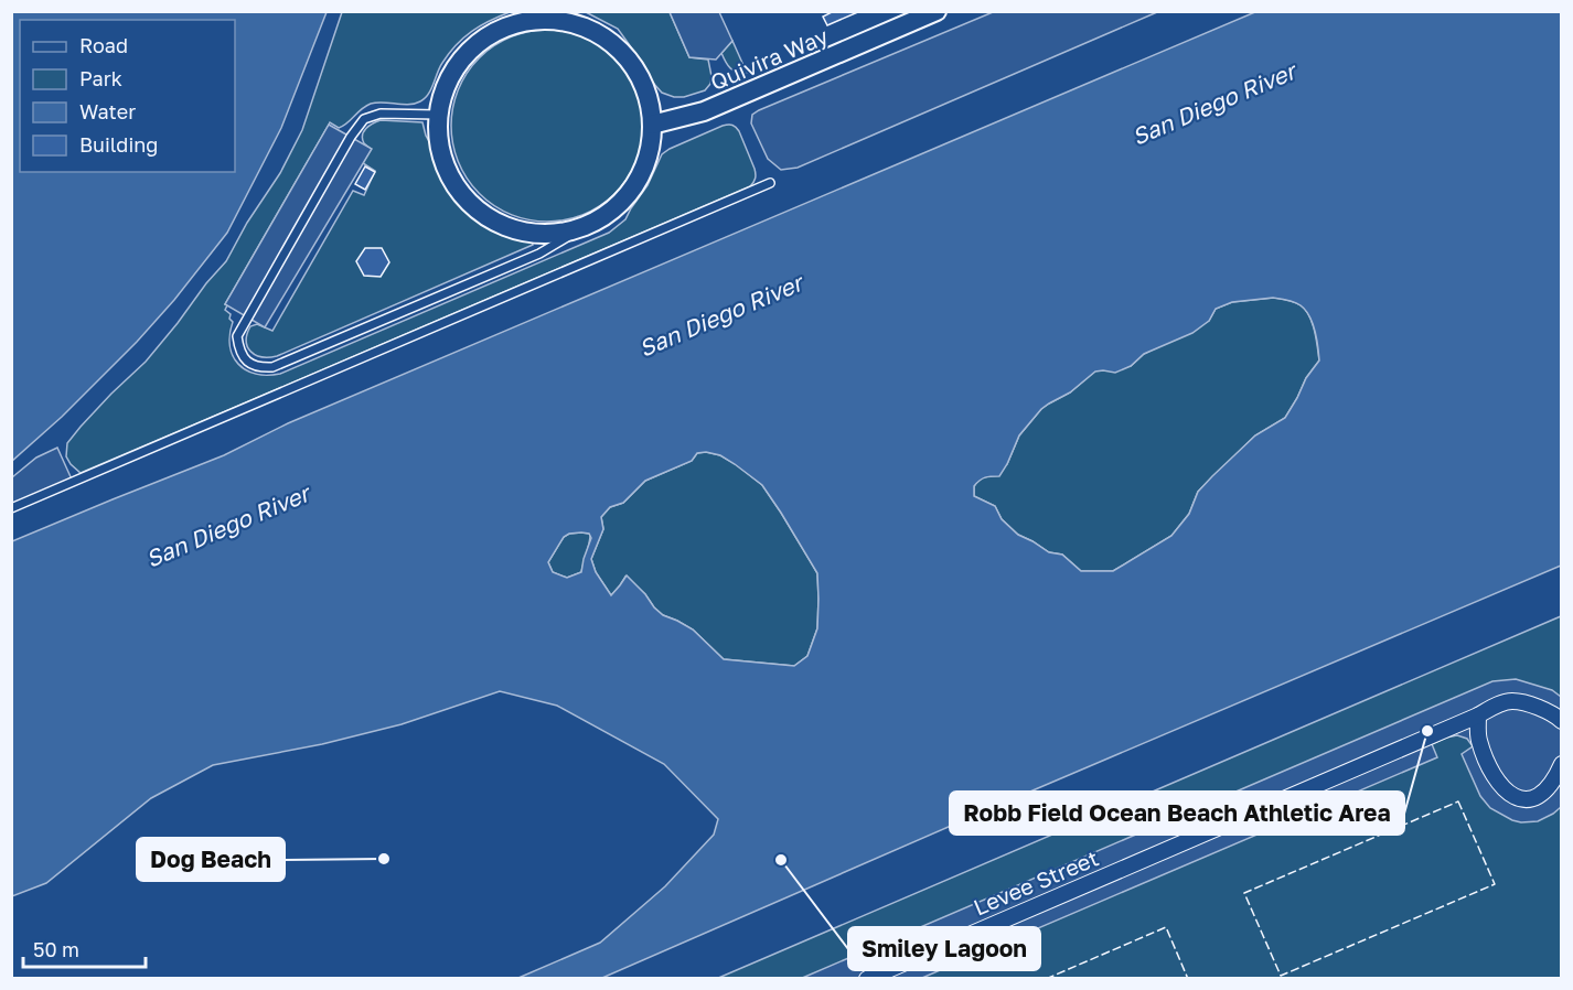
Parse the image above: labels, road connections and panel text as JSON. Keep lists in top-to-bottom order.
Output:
{
  "streets": {
    "street": ["Quivira Way", "Levee Street"]
  },
  "water": ["San Diego River"],
  "places": ["Robb Field Ocean Beach Athletic Area", "Dog Beach", "Smiley Lagoon"],
  "legend": [
    "Road",
    "Park",
    "Water",
    "Building"
  ],
  "scale_bar": "50 m"
}
